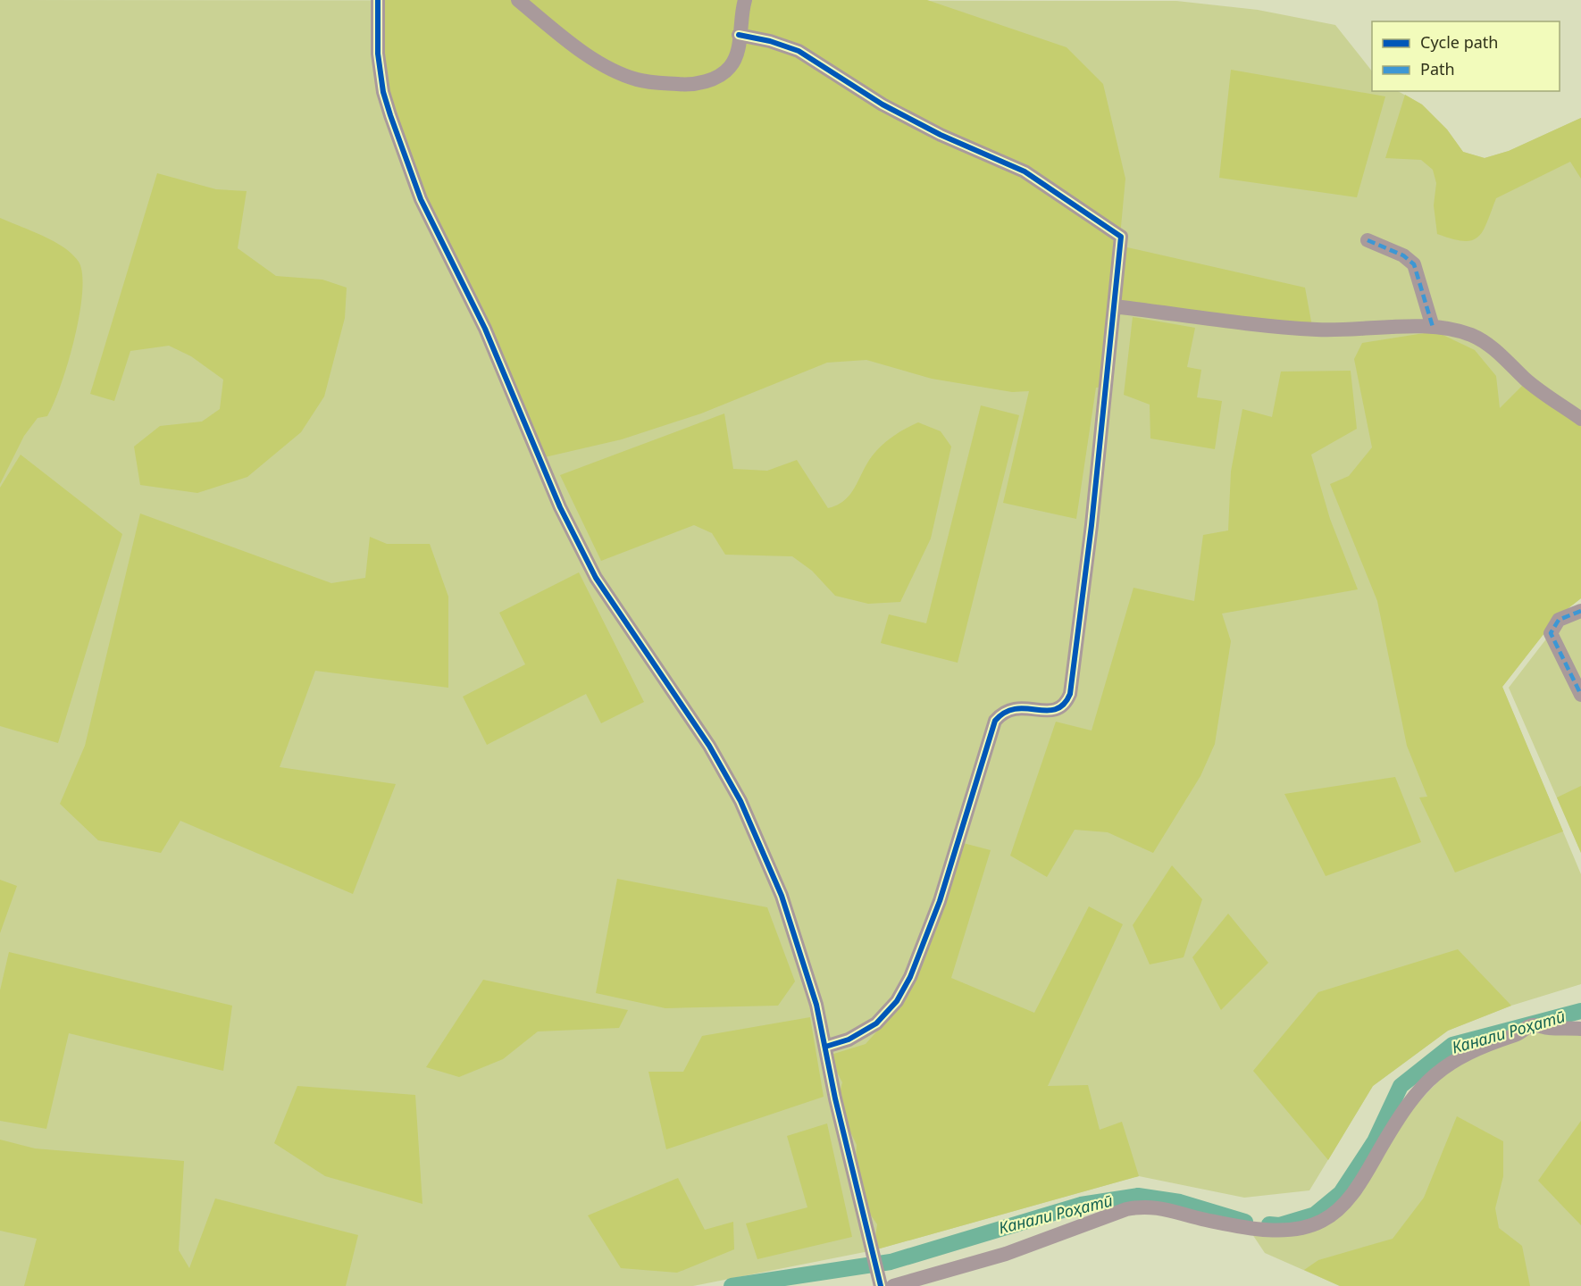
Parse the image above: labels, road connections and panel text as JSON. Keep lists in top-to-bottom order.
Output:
{
  "water": ["Канали Роҳатӣ"],
  "legend": ["Cycle path", "Path"]
}
